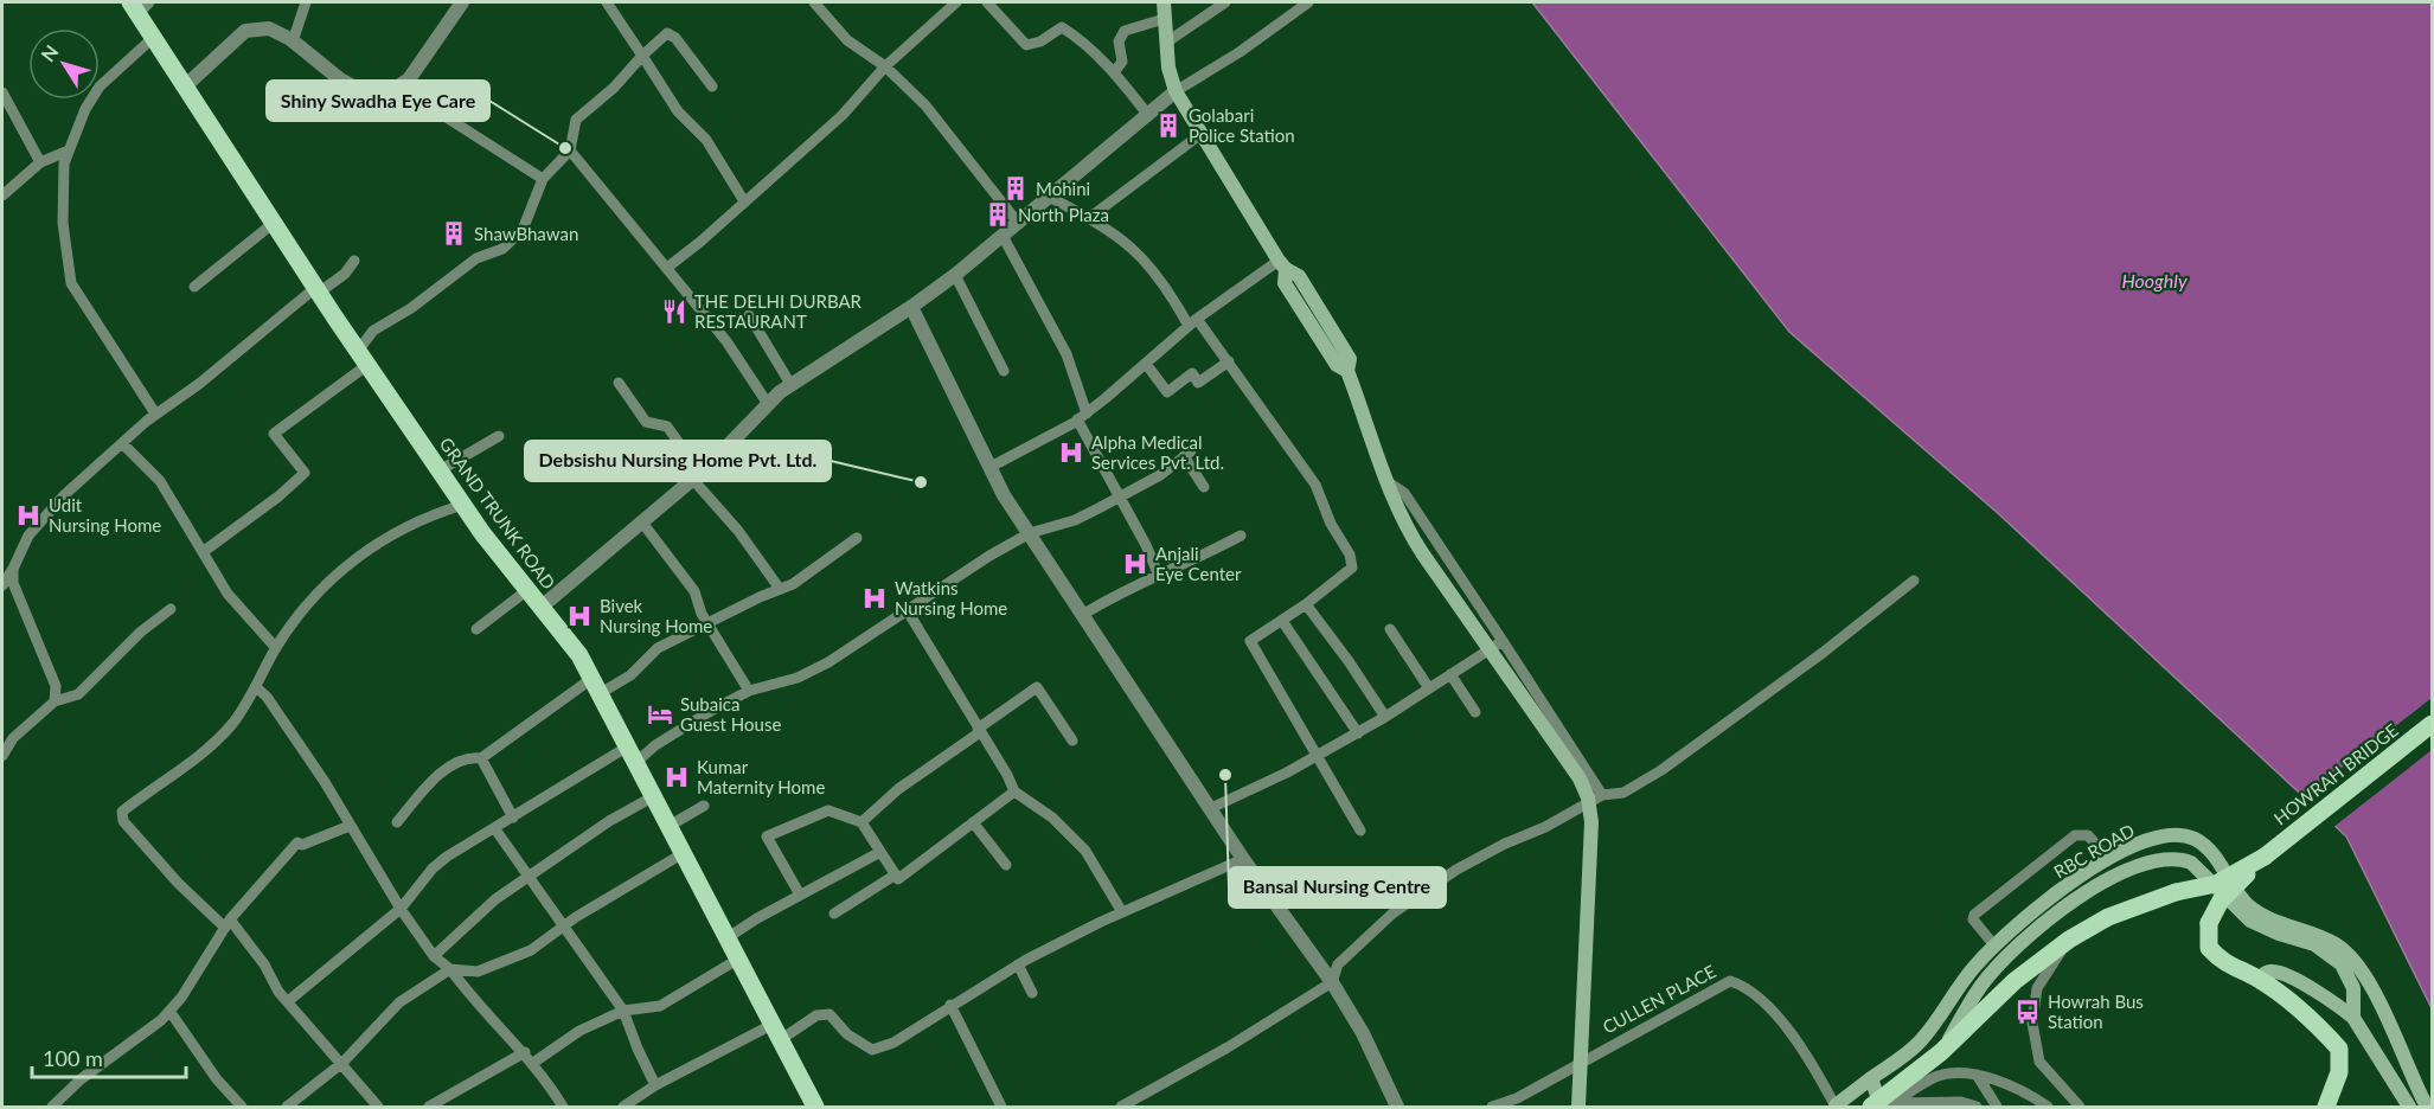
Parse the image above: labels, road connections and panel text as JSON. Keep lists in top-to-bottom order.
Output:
{
  "streets": {
    "main road": ["GRAND TRUNK ROAD", "HOWRAH BRIDGE", "RBC ROAD"],
    "street": ["CULLEN PLACE"]
  },
  "crossings": [
    ["RBC ROAD", "CULLEN PLACE"]
  ],
  "water": ["Hooghly"],
  "places": {
    "building": [
      "Golabari Police Station",
      "Mohini",
      "North Plaza",
      "ShawBhawan"
    ],
    "other": ["Shiny Swadha Eye Care", "Debsishu Nursing Home Pvt. Ltd.", "Bansal Nursing Centre"],
    "restaurant": ["THE DELHI DURBAR RESTAURANT"],
    "hospital": [
      "Alpha Medical Services Pvt. Ltd.",
      "Udit Nursing Home",
      "Anjali Eye Center",
      "Watkins Nursing Home",
      "Bivek Nursing Home",
      "Kumar Maternity Home"
    ],
    "hotel": ["Subaica Guest House"],
    "bus stop": ["Howrah Bus Station"]
  },
  "scale_bar": "100 m",
  "north": "top left"
}
